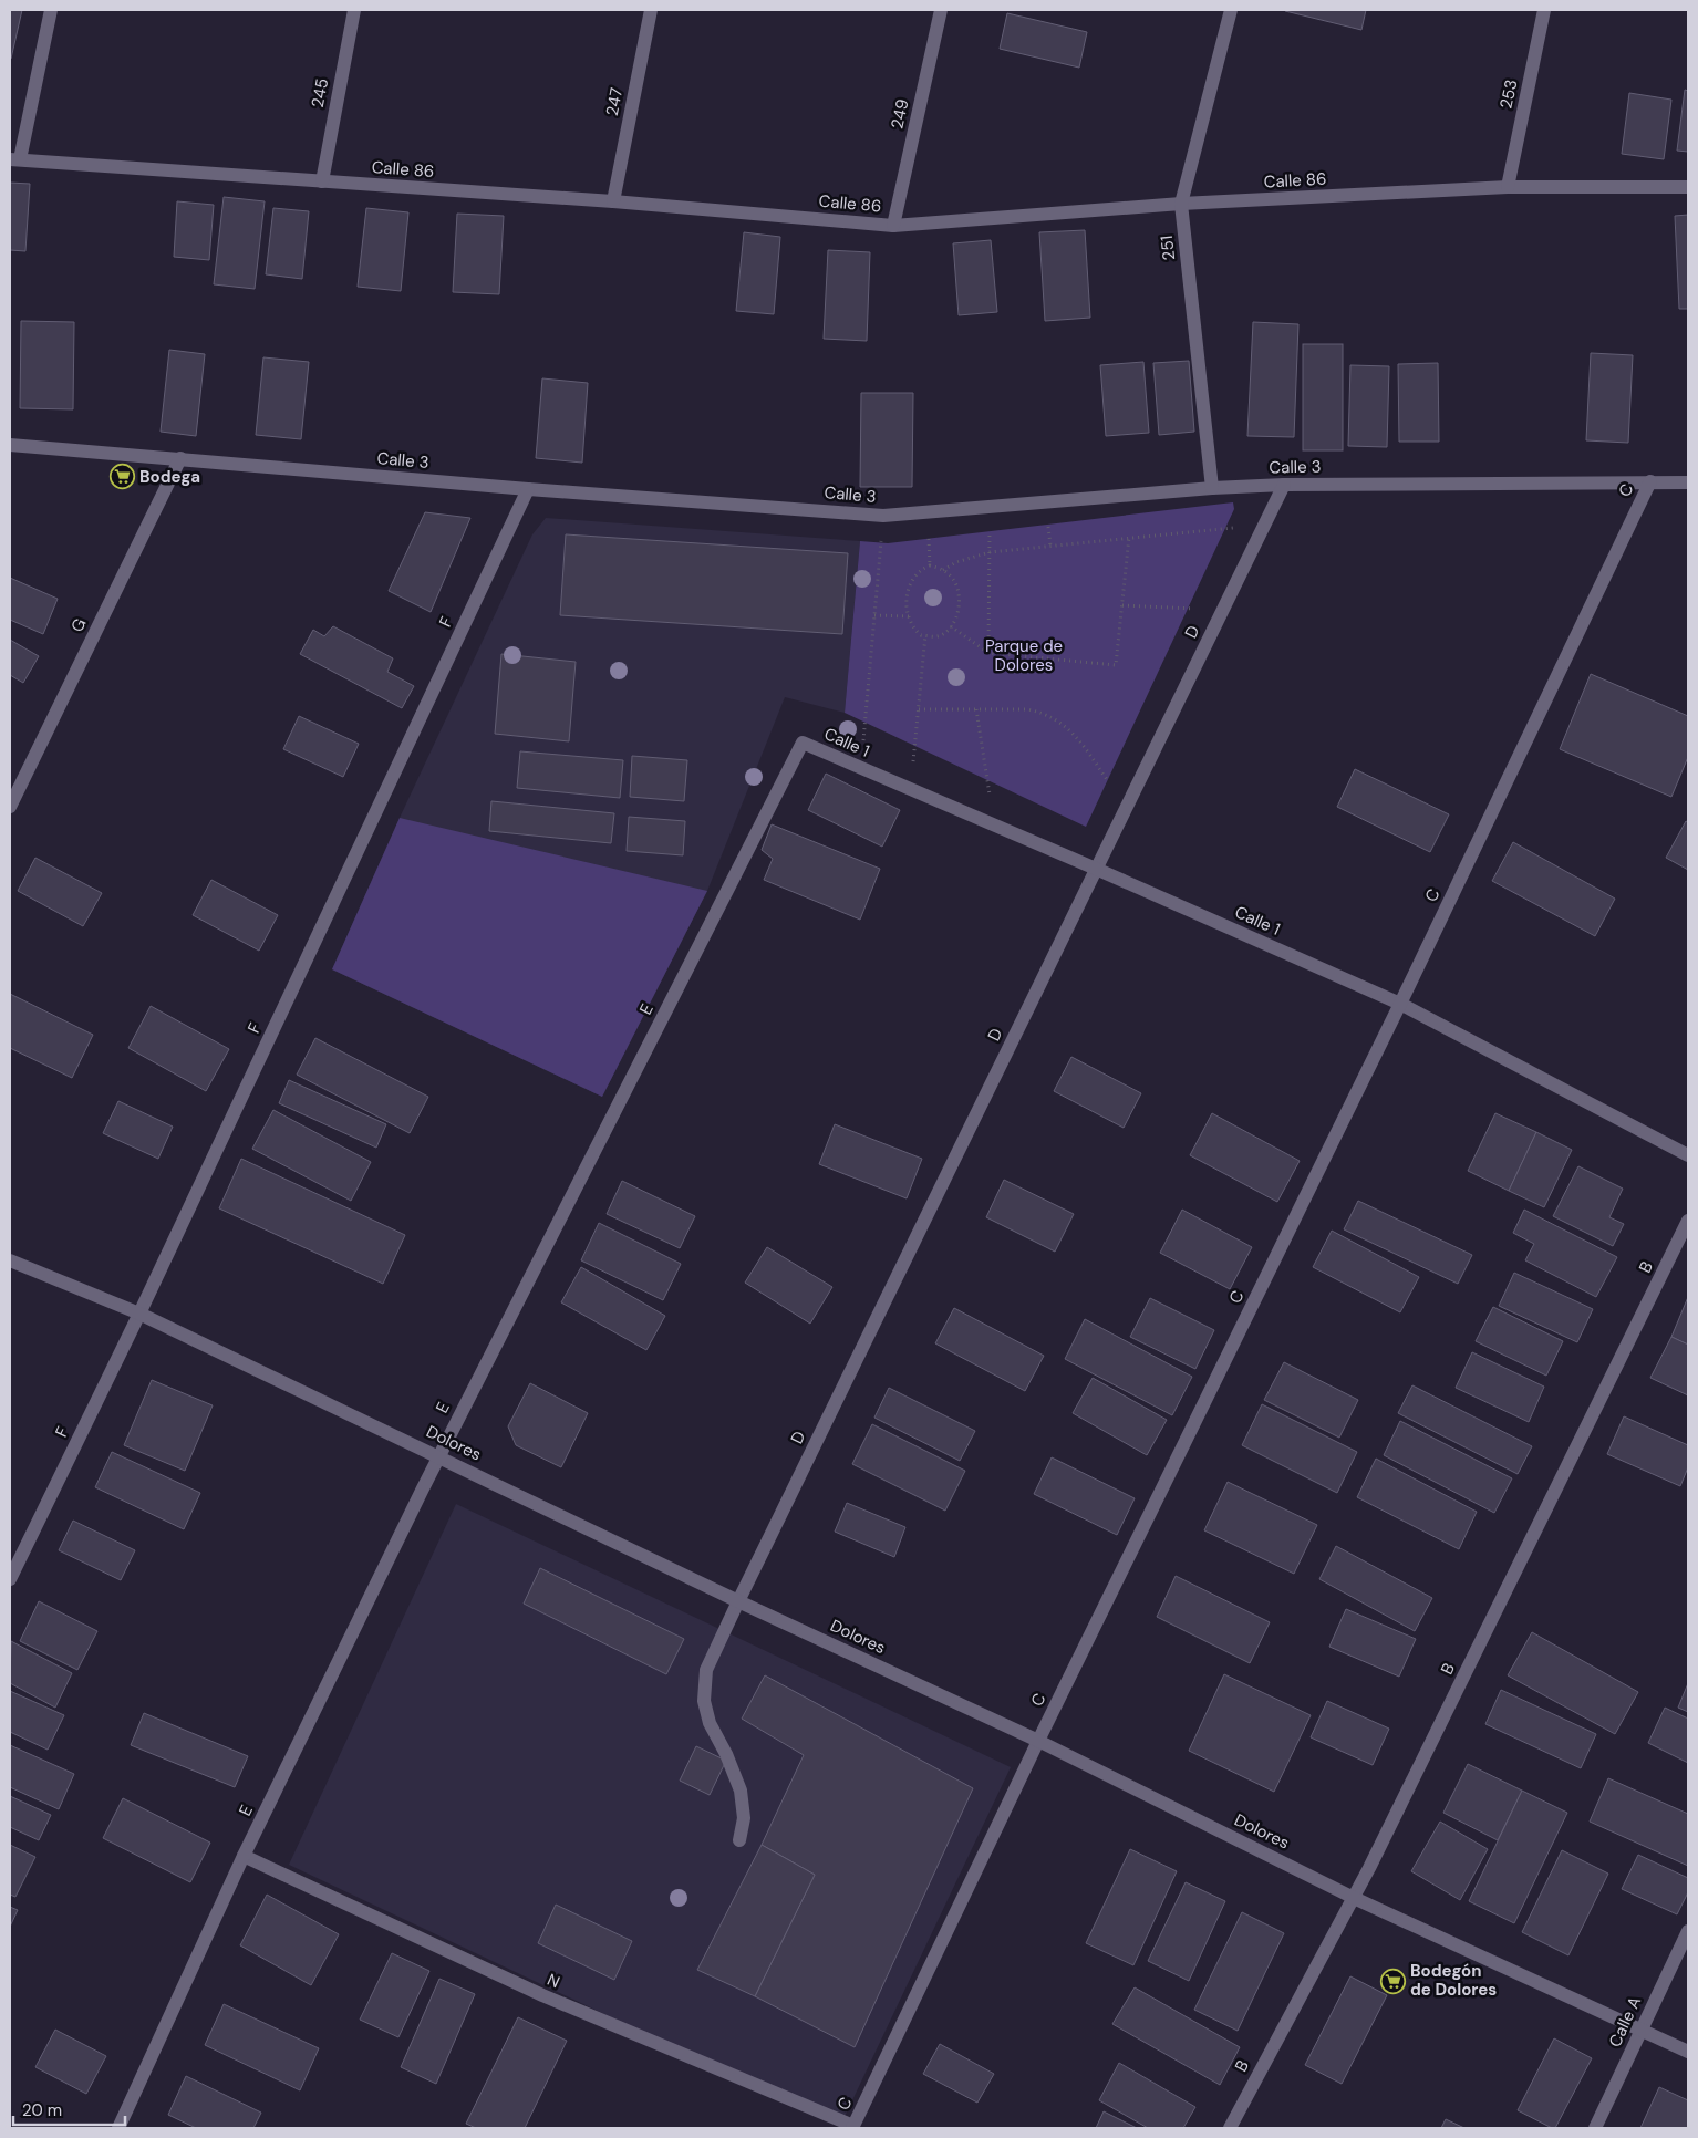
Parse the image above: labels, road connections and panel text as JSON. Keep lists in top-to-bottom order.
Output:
{
  "streets": {
    "street": [
      "245",
      "253",
      "247",
      "249",
      "Calle 86",
      "251",
      "Calle 3",
      "C",
      "F",
      "G",
      "D",
      "Calle 1",
      "E",
      "B",
      "Dolores",
      "N",
      "Calle A"
    ]
  },
  "crossings": [
    ["245", "Calle 86"],
    ["253", "Calle 86"],
    ["247", "Calle 86"],
    ["249", "Calle 86"],
    ["Calle 86", "251"],
    ["251", "Calle 3"],
    ["Calle 3", "C"],
    ["Calle 3", "F"],
    ["Calle 3", "G"],
    ["Calle 3", "D"],
    ["C", "Calle 1"],
    ["C", "Dolores"],
    ["C", "N"],
    ["F", "Dolores"],
    ["D", "Calle 1"],
    ["D", "Dolores"],
    ["Calle 1", "E"],
    ["E", "Dolores"],
    ["E", "N"],
    ["B", "Dolores"],
    ["Dolores", "Calle A"]
  ],
  "parks": ["Parque de Dolores"],
  "places": {
    "supermarket": ["Bodega", "Bodegón de Dolores"]
  },
  "scale_bar": "20 m"
}
